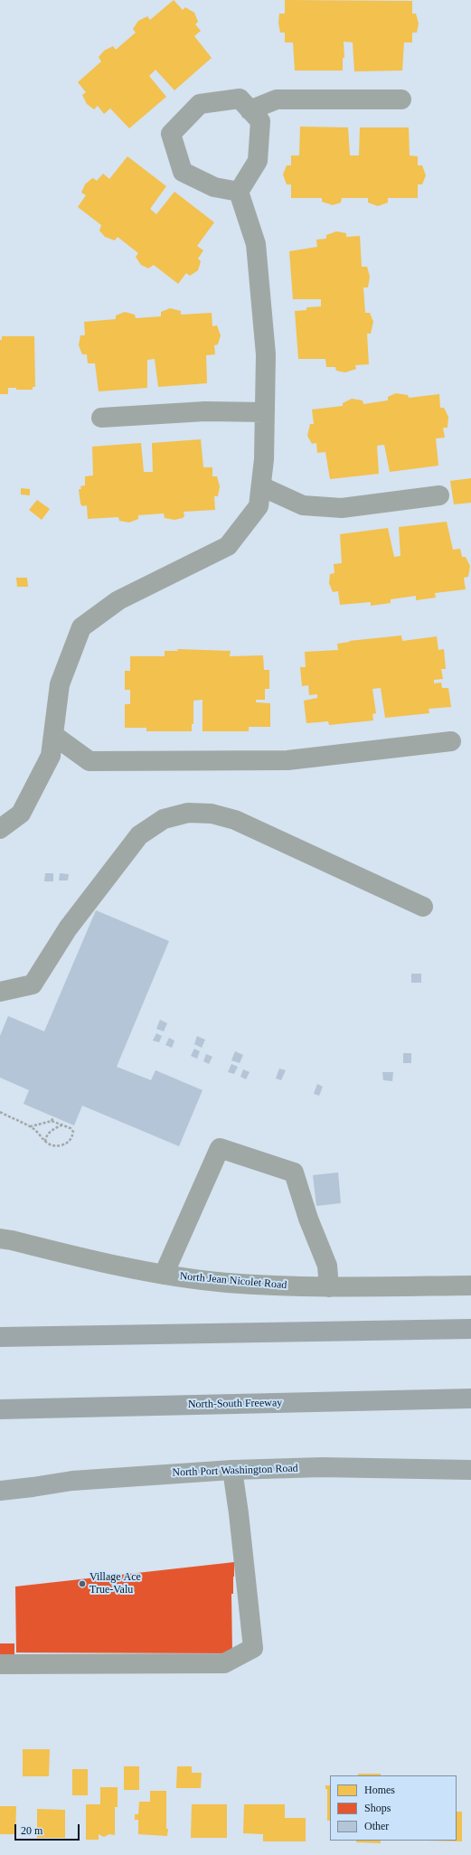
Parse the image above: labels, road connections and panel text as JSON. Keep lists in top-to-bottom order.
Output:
{
  "streets": {
    "highway": ["North-South Freeway"],
    "main road": ["North Port Washington Road"],
    "street": ["North Jean Nicolet Road"]
  },
  "places": ["Village Ace True-Valu"],
  "legend": ["Homes", "Shops", "Other"],
  "scale_bar": "20 m"
}
